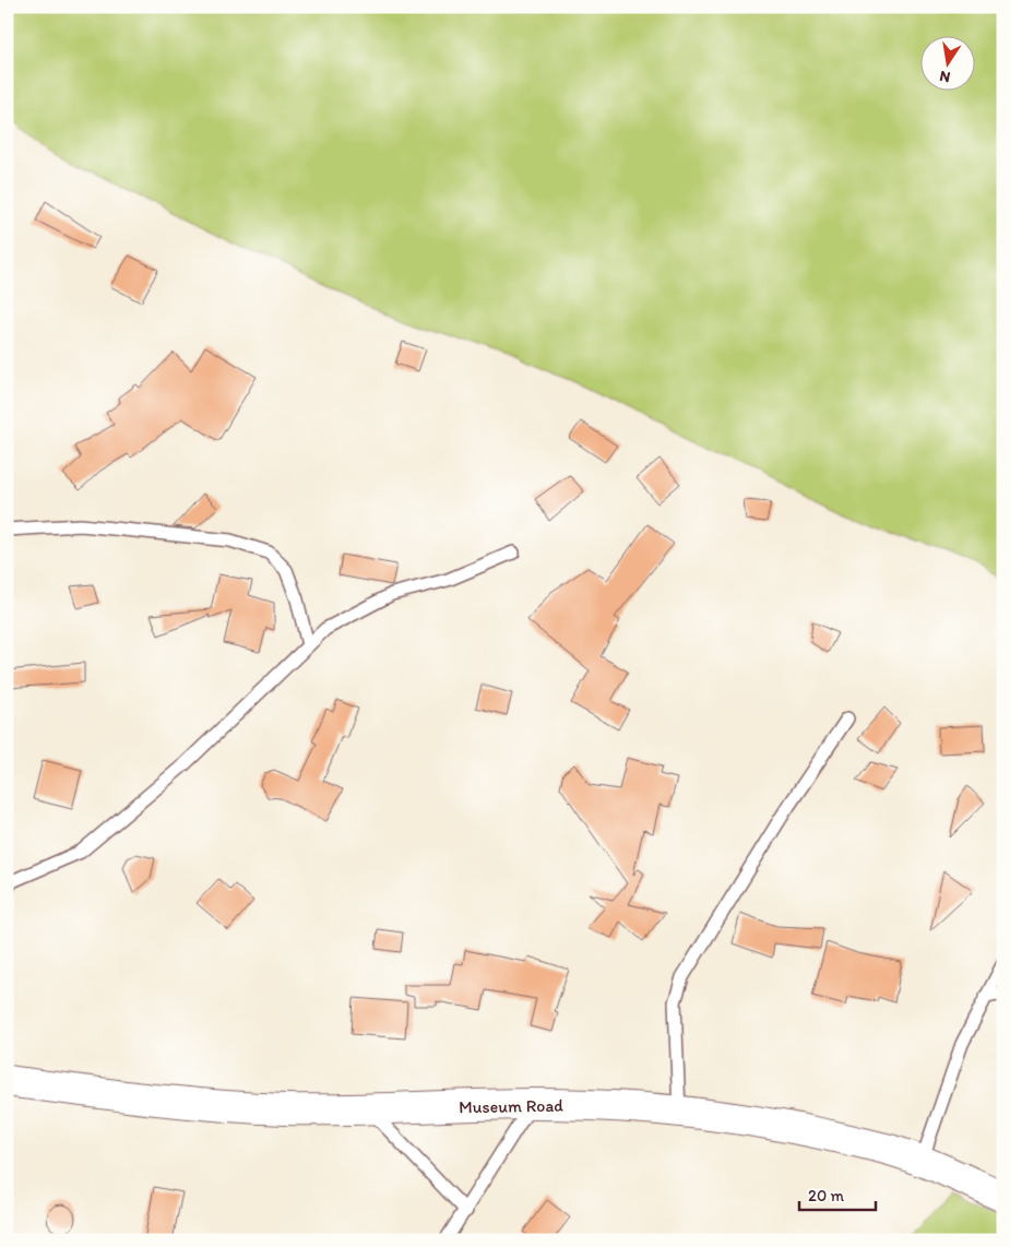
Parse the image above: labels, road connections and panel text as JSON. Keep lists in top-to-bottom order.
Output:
{
  "streets": {
    "street": ["Museum Road"]
  },
  "scale_bar": "20 m",
  "north": "bottom"
}
